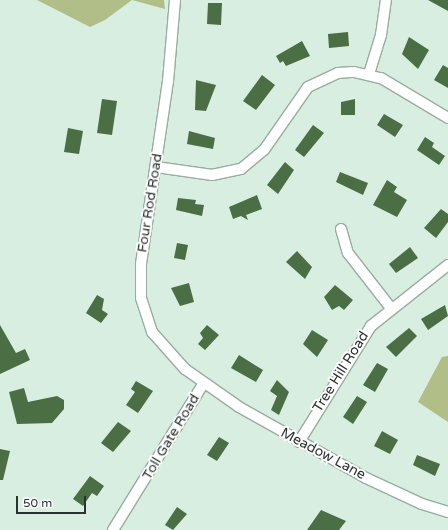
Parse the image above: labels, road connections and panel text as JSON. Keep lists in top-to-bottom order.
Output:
{
  "streets": {
    "street": [
      "Four Rod Road",
      "Tree Hill Road",
      "Toll Gate Road",
      "Meadow Lane"
    ]
  },
  "crossings": [
    ["Four Rod Road", "Toll Gate Road"],
    ["Four Rod Road", "Meadow Lane"],
    ["Tree Hill Road", "Meadow Lane"],
    ["Toll Gate Road", "Meadow Lane"]
  ],
  "scale_bar": "50 m"
}
